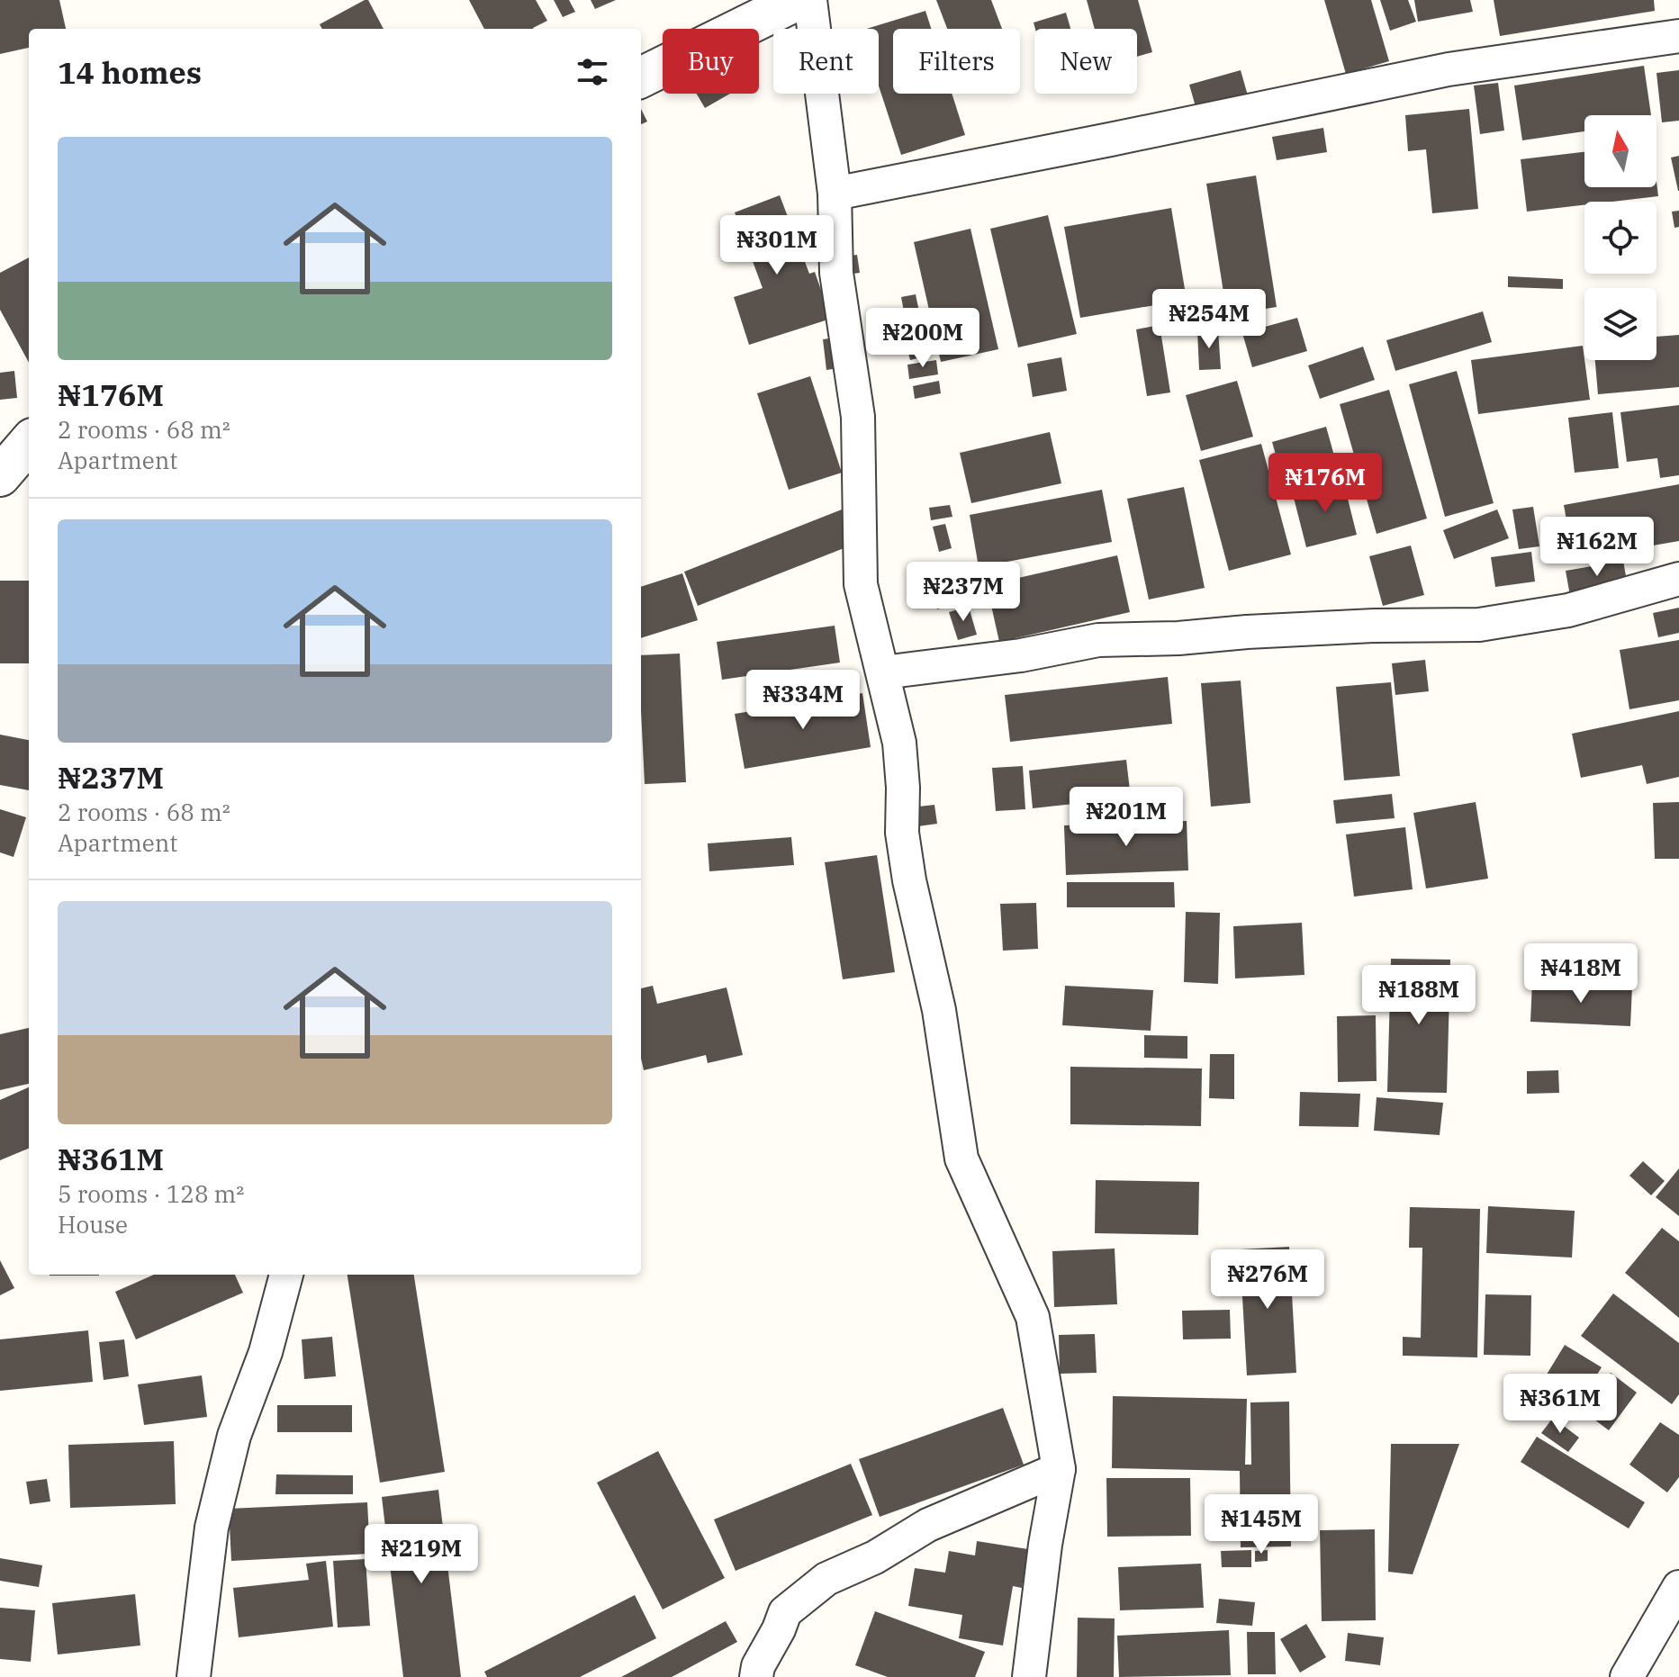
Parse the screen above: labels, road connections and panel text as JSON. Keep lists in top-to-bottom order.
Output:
{
  "north": "top",
  "page": {
    "chip": [
      "Buy",
      "Rent",
      "Filters",
      "New"
    ],
    "heading": "14 homes",
    "list": [
      {
        "name": "₦176M",
        "note": "2 rooms · 68 m² · Apartment"
      },
      {
        "name": "₦237M",
        "note": "2 rooms · 68 m² · Apartment"
      },
      {
        "name": "₦361M",
        "note": "5 rooms · 128 m² · House"
      }
    ],
    "price": [
      "₦301M",
      "₦254M",
      "₦200M",
      "₦176M",
      "₦162M",
      "₦237M",
      "₦334M",
      "₦201M",
      "₦418M",
      "₦188M",
      "₦276M",
      "₦361M",
      "₦145M",
      "₦219M"
    ]
  }
}
